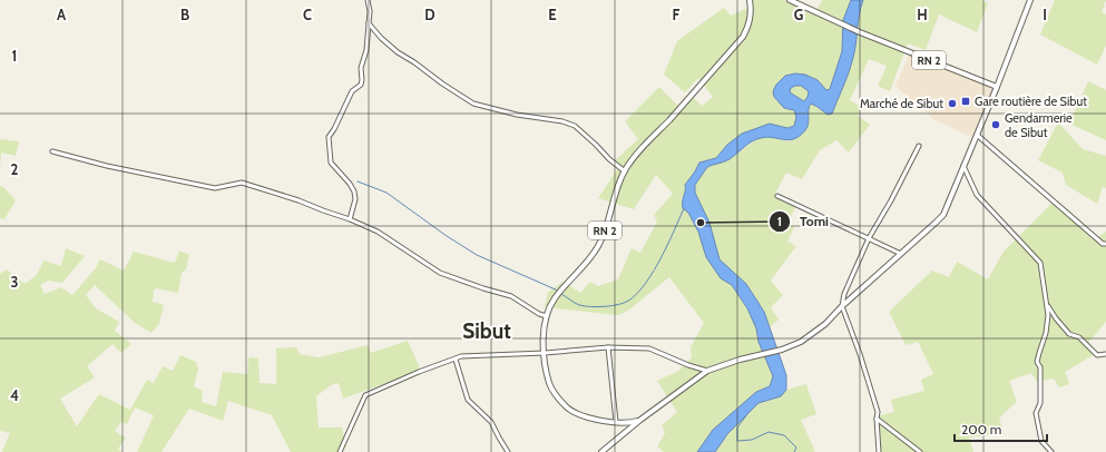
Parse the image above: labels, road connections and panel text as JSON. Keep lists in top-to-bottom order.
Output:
{
  "streets": {
    "main road": ["RN 2"]
  },
  "districts": ["Sibut"],
  "places": {
    "transit": ["Gare routière de Sibut"],
    "other": ["Marché de Sibut", "Gendarmerie de Sibut", "Tomi"]
  },
  "scale_bar": "200 m",
  "grid": {
    "columns": [
      "A",
      "B",
      "C",
      "D",
      "E",
      "F",
      "G",
      "H",
      "I"
    ],
    "rows": [
      "1",
      "2",
      "3",
      "4"
    ]
  }
}
